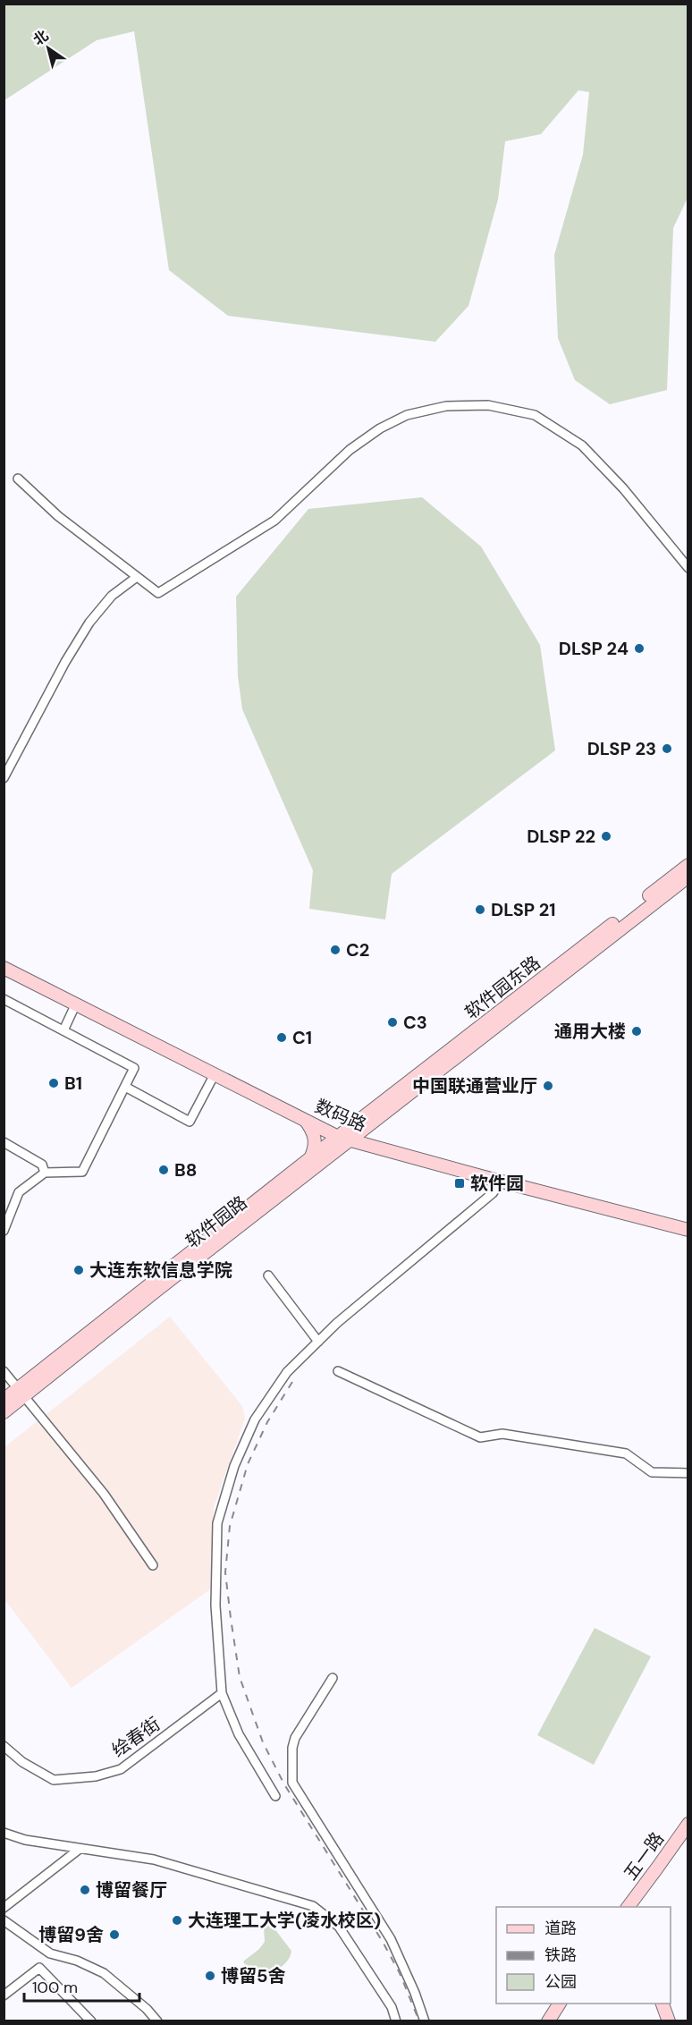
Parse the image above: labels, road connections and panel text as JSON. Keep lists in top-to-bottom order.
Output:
{
  "streets": {
    "main road": [
      "软件园东路",
      "数码路",
      "软件园路",
      "五一路"
    ],
    "street": ["绘春街"]
  },
  "crossings": [
    ["软件园东路", "数码路"],
    ["软件园东路", "软件园路"],
    ["数码路", "软件园路"]
  ],
  "places": {
    "other": [
      "DLSP 24",
      "DLSP 23",
      "DLSP 22",
      "DLSP 21",
      "C2",
      "C3",
      "通用大楼",
      "C1",
      "B1",
      "中国联通营业厅",
      "B8",
      "大连东软信息学院",
      "博留餐厅",
      "大连理工大学(凌水校区)",
      "博留9舍",
      "博留5舍"
    ],
    "transit": ["软件园"]
  },
  "legend": ["道路", "铁路", "公园"],
  "scale_bar": "100 m",
  "north": "top left"
}
